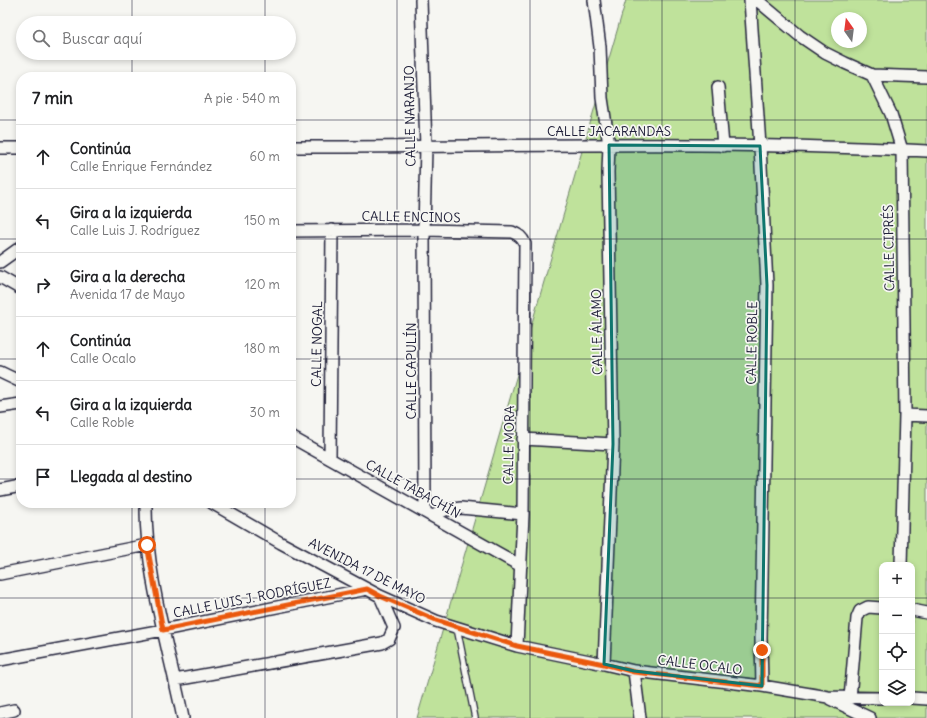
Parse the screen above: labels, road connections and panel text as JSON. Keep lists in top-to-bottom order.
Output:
{
  "streets": {
    "street": [
      "CALLE NARANJO",
      "CALLE JACARANDAS",
      "CALLE ENCINOS",
      "CALLE CIPRÉS",
      "CALLE ÁLAMO",
      "CALLE ROBLE",
      "CALLE NOGAL",
      "CALLE CAPULÍN",
      "CALLE MORA",
      "CALLE TABACHÍN",
      "AVENIDA 17 DE MAYO",
      "CALLE LUIS J. RODRÍGUEZ",
      "CALLE OCALO"
    ]
  },
  "crossings": [
    ["CALLE NARANJO", "CALLE JACARANDAS"],
    ["CALLE NARANJO", "CALLE ENCINOS"],
    ["CALLE NARANJO", "CALLE CAPULÍN"],
    ["CALLE JACARANDAS", "CALLE CIPRÉS"],
    ["CALLE JACARANDAS", "CALLE ÁLAMO"],
    ["CALLE JACARANDAS", "CALLE ROBLE"],
    ["CALLE ENCINOS", "CALLE NOGAL"],
    ["CALLE ENCINOS", "CALLE CAPULÍN"],
    ["CALLE ENCINOS", "CALLE MORA"],
    ["CALLE ÁLAMO", "CALLE OCALO"],
    ["CALLE ROBLE", "CALLE OCALO"],
    ["CALLE NOGAL", "CALLE TABACHÍN"],
    ["CALLE CAPULÍN", "CALLE TABACHÍN"],
    ["CALLE MORA", "CALLE TABACHÍN"],
    ["CALLE MORA", "AVENIDA 17 DE MAYO"],
    ["CALLE MORA", "CALLE OCALO"],
    ["AVENIDA 17 DE MAYO", "CALLE LUIS J. RODRÍGUEZ"],
    ["AVENIDA 17 DE MAYO", "CALLE OCALO"]
  ],
  "north": "top",
  "page": {
    "search": "Buscar aquí",
    "heading": ["7 min", "A pie · 540 m"],
    "list": [
      ["Continúa", "Calle Enrique Fernández", "60 m"],
      ["Gira a la izquierda", "Calle Luis J. Rodríguez", "150 m"],
      ["Gira a la derecha", "Avenida 17 de Mayo", "120 m"],
      ["Continúa", "Calle Ocalo", "180 m"],
      ["Gira a la izquierda", "Calle Roble", "30 m"],
      "Llegada al destino"
    ],
    "map_buttons": ["+", "−"]
  }
}
